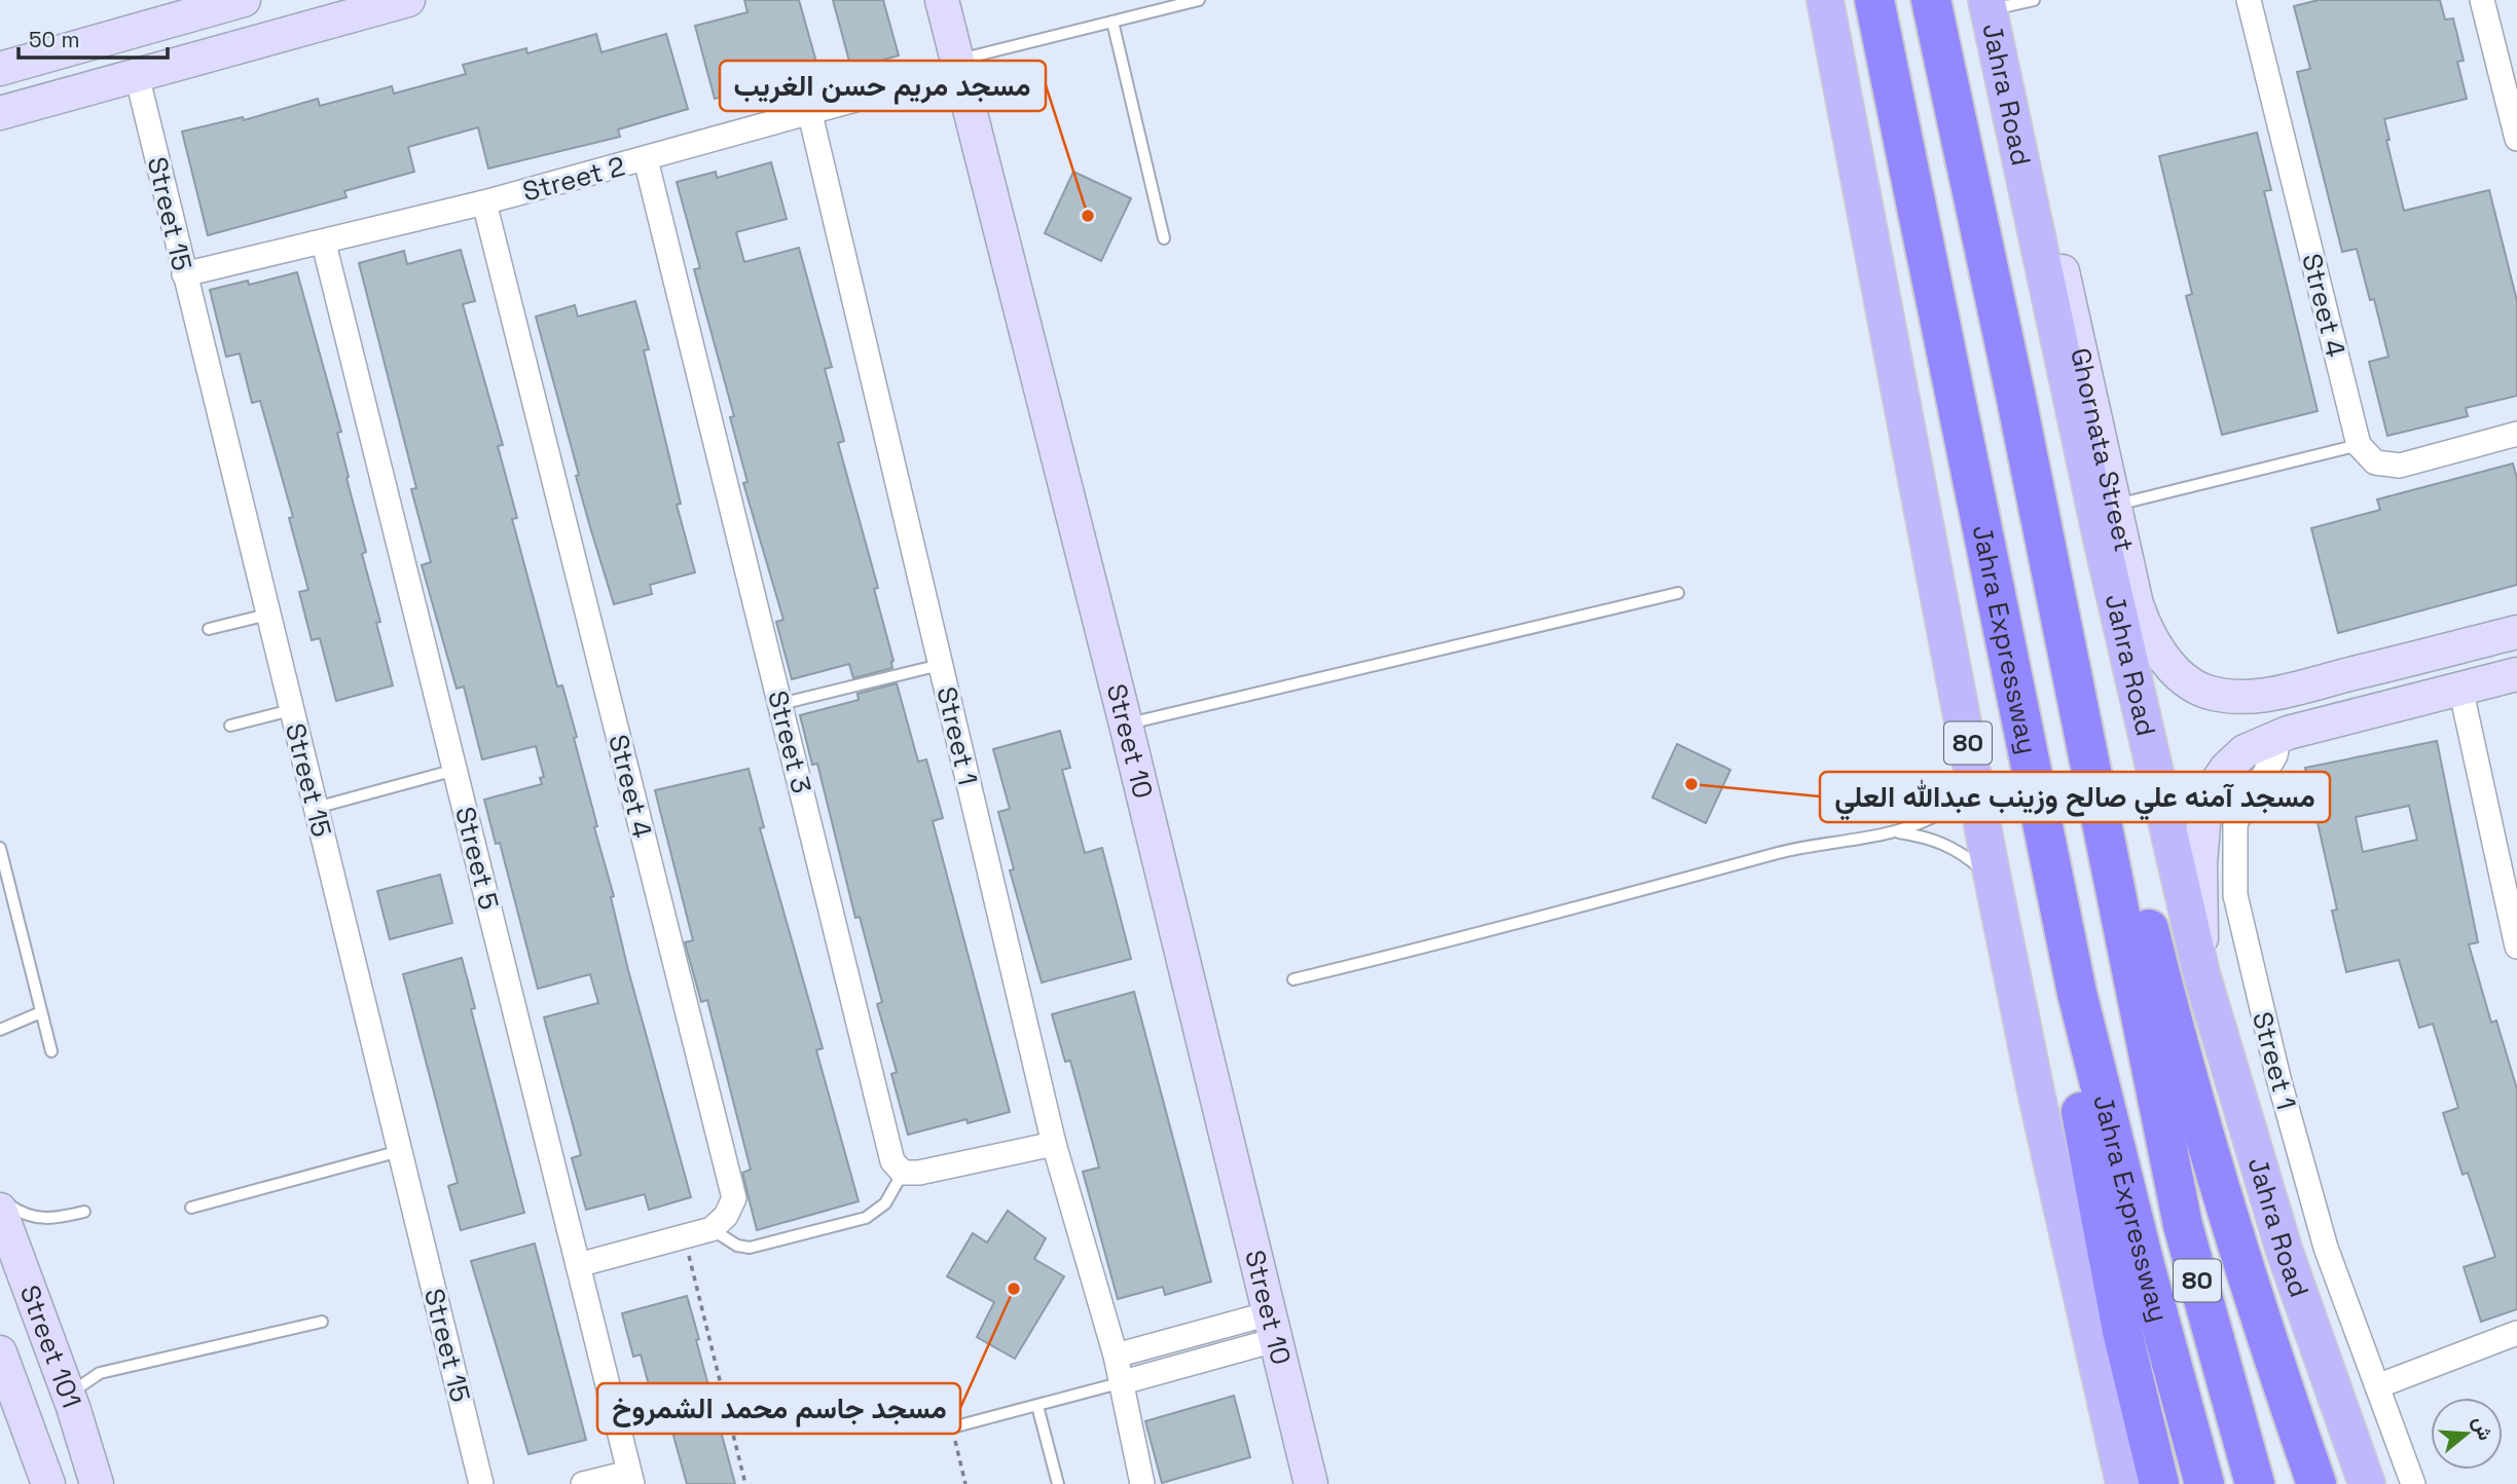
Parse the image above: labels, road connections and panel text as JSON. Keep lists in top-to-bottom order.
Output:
{
  "streets": {
    "highway": ["Jahra Expressway", "80"],
    "main road": ["Jahra Road"],
    "street": [
      "Street 2",
      "Street 15",
      "Street 4",
      "Ghornata Street",
      "Street 1",
      "Street 10",
      "Street 3",
      "Street 5",
      "Street 101"
    ]
  },
  "crossings": [
    ["Jahra Road", "Ghornata Street"],
    ["Street 2", "Street 15"],
    ["Street 2", "Street 4"],
    ["Street 2", "Street 1"],
    ["Street 2", "Street 10"],
    ["Street 2", "Street 3"],
    ["Street 2", "Street 5"]
  ],
  "places": ["مسجد مريم حسن الغريب", "مسجد آمنه علي صالح وزينب عبدالله العلي", "مسجد جاسم محمد الشمروخ"],
  "scale_bar": "50 m",
  "north": "right"
}
